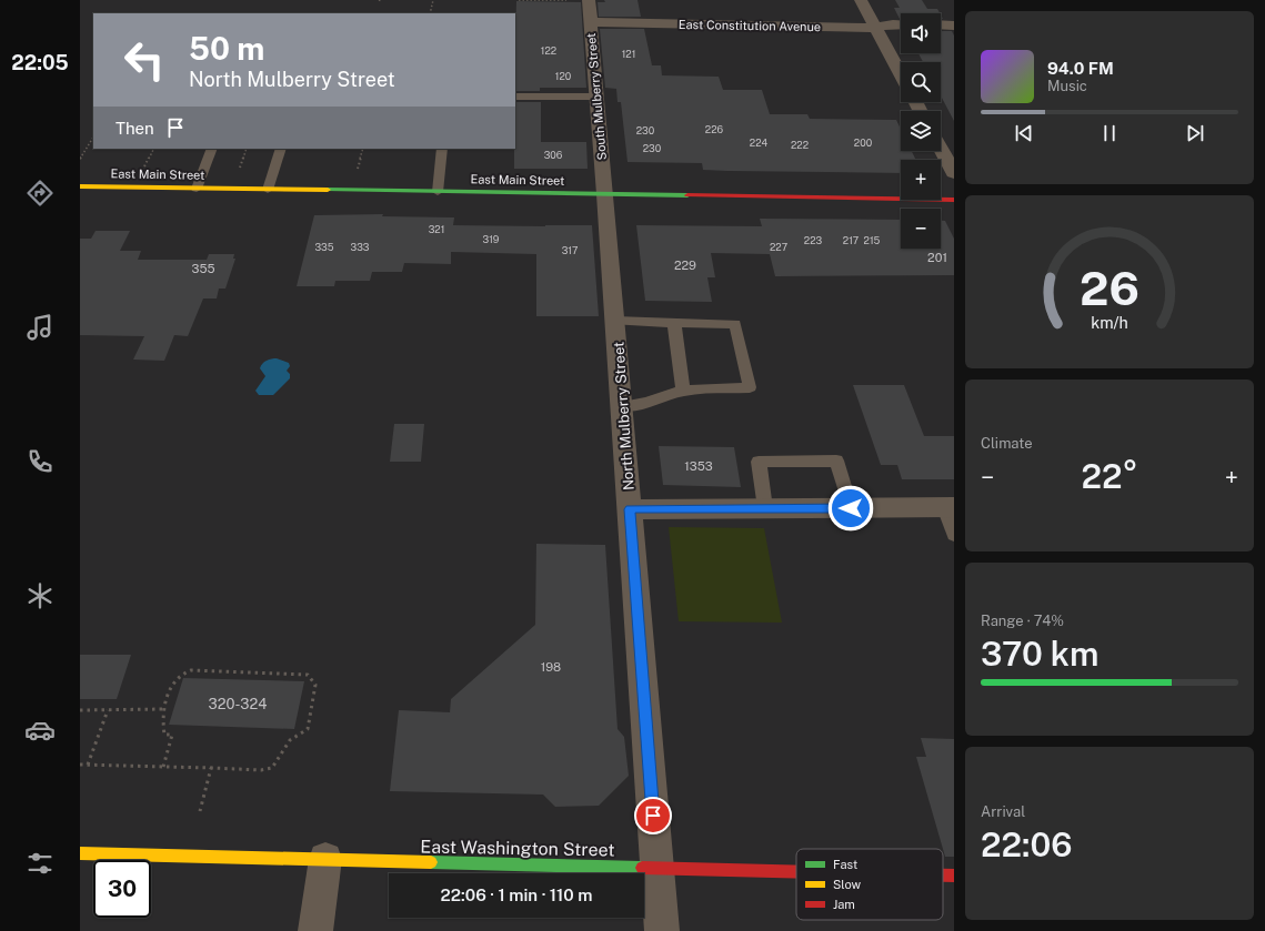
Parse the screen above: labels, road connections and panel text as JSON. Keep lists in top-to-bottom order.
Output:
{
  "streets": {
    "main road": ["East Main Street", "East Washington Street"],
    "street": ["East Constitution Avenue", "South Mulberry Street", "North Mulberry Street"]
  },
  "crossings": [
    ["East Constitution Avenue", "South Mulberry Street"],
    ["South Mulberry Street", "East Main Street"],
    ["South Mulberry Street", "North Mulberry Street"],
    ["East Main Street", "North Mulberry Street"],
    ["North Mulberry Street", "East Washington Street"]
  ],
  "house_numbers": [
    "122",
    "121",
    "120",
    "226",
    "230",
    "224",
    "200",
    "222",
    "230",
    "306",
    "321",
    "319",
    "223",
    "217",
    "215",
    "335",
    "333",
    "227",
    "317",
    "201",
    "229",
    "355",
    "1353",
    "198",
    "320-324"
  ],
  "legend": ["Fast", "Slow", "Jam"],
  "page": {
    "tabs": "22:05",
    "map_buttons": ["+", "−"],
    "turn": ["50 m", "North Mulberry Street"],
    "song": ["94.0 FM", "Music"],
    "then": "Then",
    "tile": [
      "Climate",
      ["Range · 74%", "370 km"],
      ["Arrival", "22:06"]
    ],
    "heat": ["−", "22°", "+"],
    "limit": "30",
    "trip": "22:06 · 1 min · 110 m",
    "gauge": ["26", "km/h"]
  }
}
